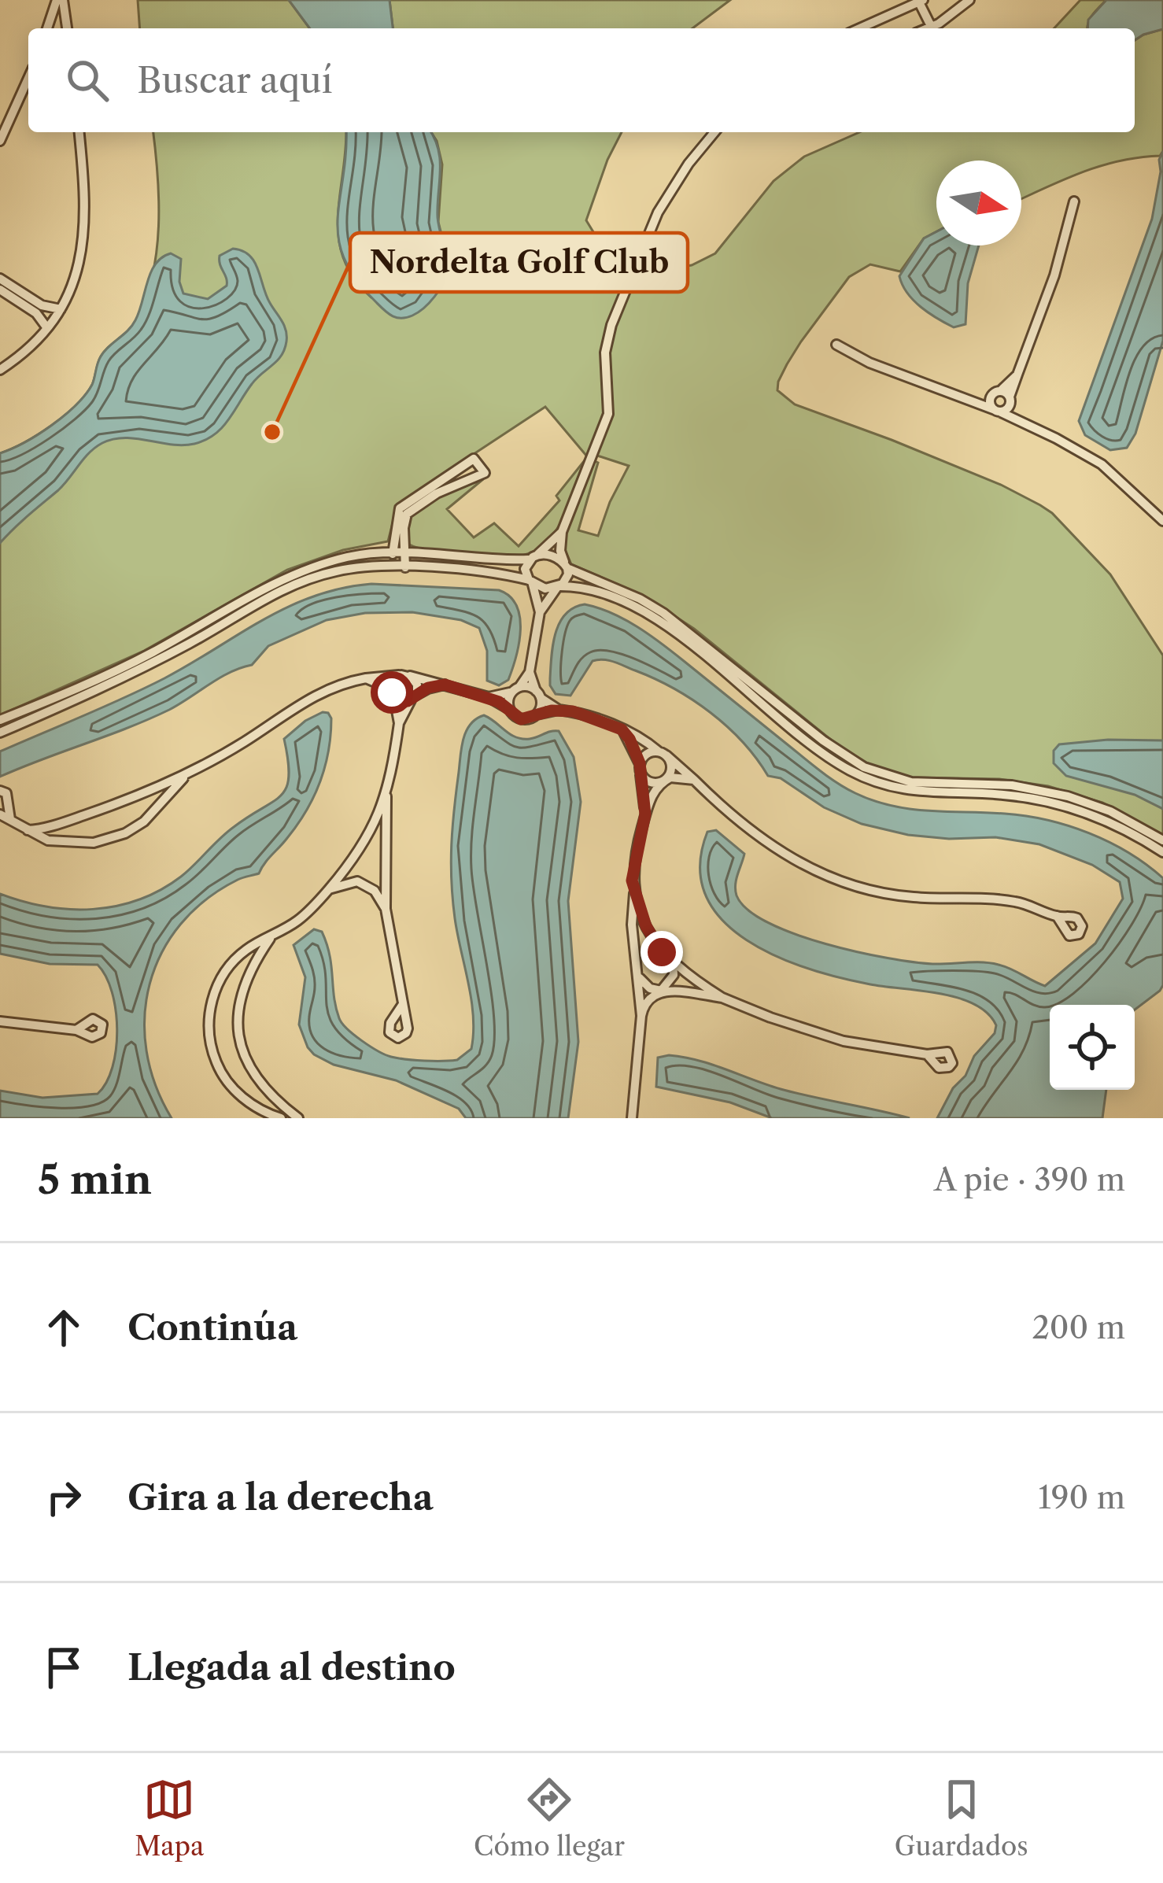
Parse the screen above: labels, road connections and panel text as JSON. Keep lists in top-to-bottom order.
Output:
{
  "places": ["Nordelta Golf Club"],
  "north": "right",
  "page": {
    "search": "Buscar aquí",
    "heading": ["5 min", "A pie · 390 m"],
    "list": [
      ["Continúa", "200 m"],
      ["Gira a la derecha", "190 m"],
      "Llegada al destino"
    ],
    "nav": ["Mapa", "Cómo llegar", "Guardados"]
  }
}
